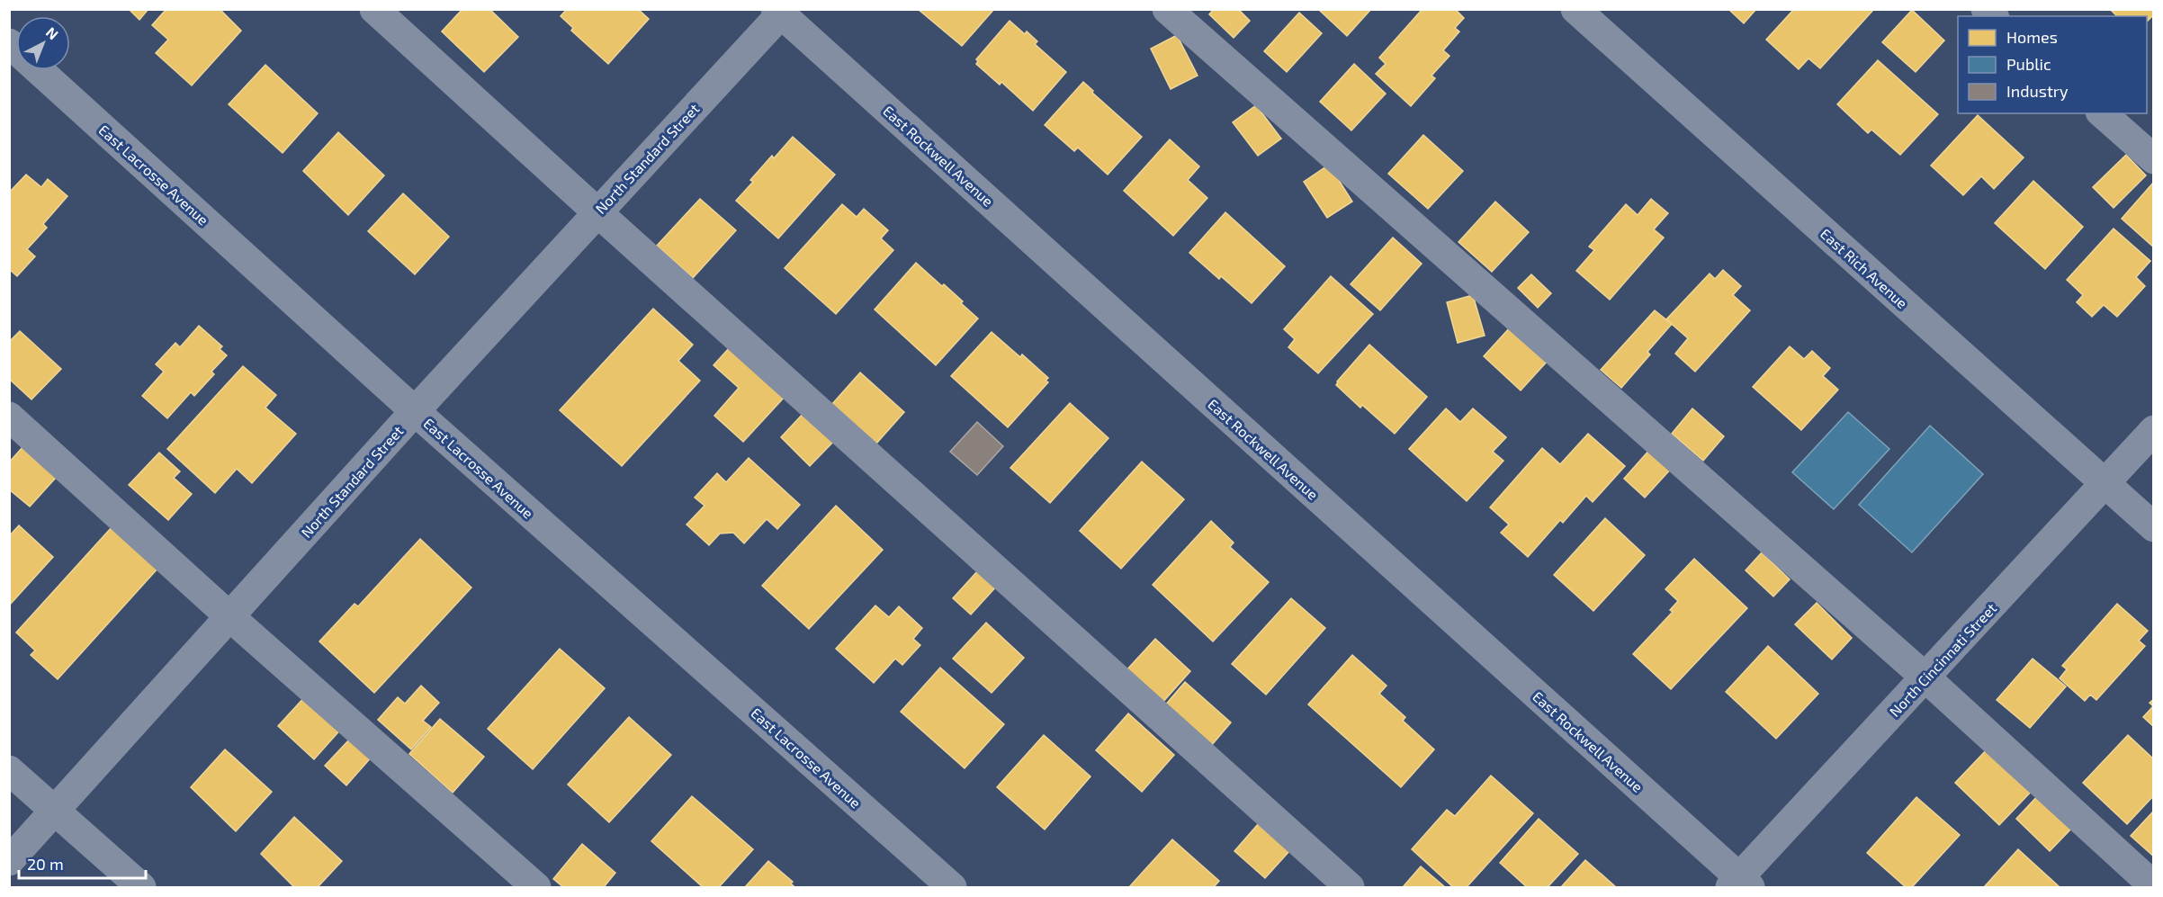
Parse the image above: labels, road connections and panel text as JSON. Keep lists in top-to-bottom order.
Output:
{
  "streets": {
    "street": [
      "East Rockwell Avenue",
      "North Standard Street",
      "East Lacrosse Avenue",
      "East Rich Avenue",
      "North Cincinnati Street"
    ]
  },
  "crossings": [
    ["East Rockwell Avenue", "North Standard Street"],
    ["East Rockwell Avenue", "North Cincinnati Street"],
    ["North Standard Street", "East Lacrosse Avenue"],
    ["East Rich Avenue", "North Cincinnati Street"]
  ],
  "legend": ["Homes", "Public", "Industry"],
  "scale_bar": "20 m",
  "north": "top right"
}
